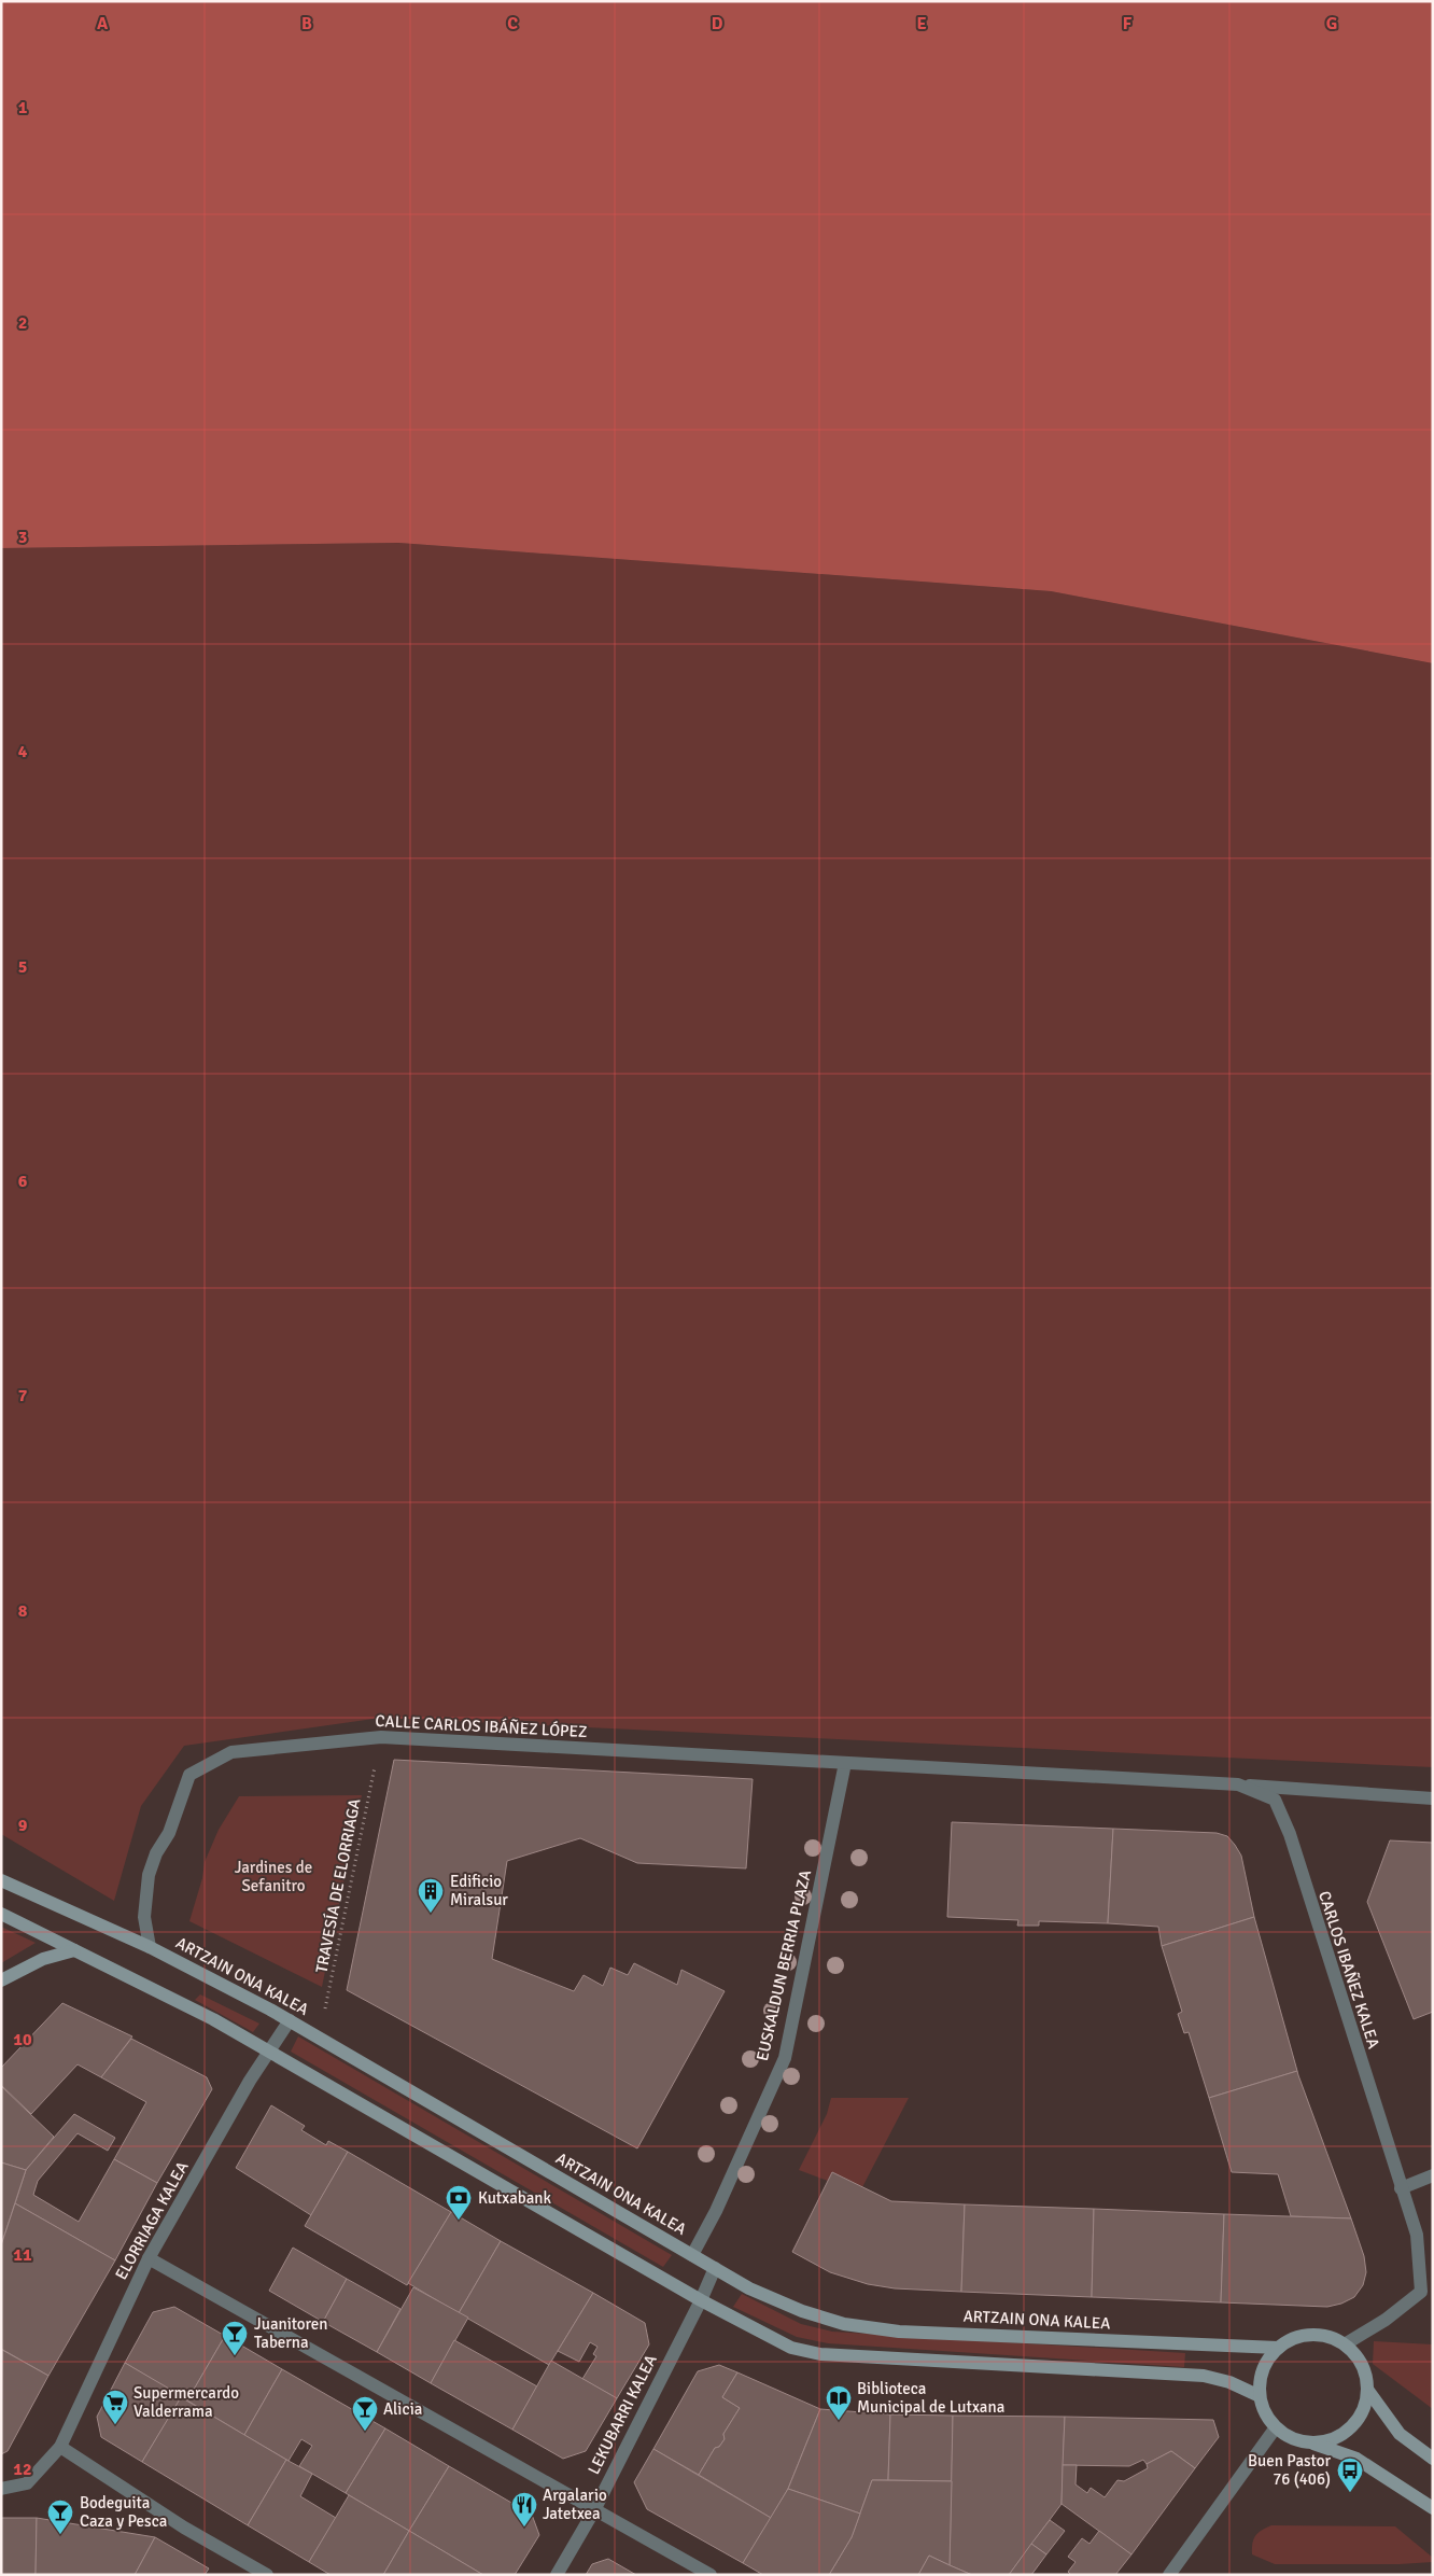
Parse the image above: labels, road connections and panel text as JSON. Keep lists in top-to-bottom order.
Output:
{
  "streets": {
    "main road": ["ARTZAIN ONA KALEA"],
    "street": [
      "CALLE CARLOS IBÁÑEZ LÓPEZ",
      "EUSKALDUN BERRIA PLAZA",
      "CARLOS IBAÑEZ KALEA",
      "ELORRIAGA KALEA",
      "LEKUBARRI KALEA"
    ],
    "path": ["TRAVESÍA DE ELORRIAGA"]
  },
  "crossings": [
    ["CALLE CARLOS IBÁÑEZ LÓPEZ", "TRAVESÍA DE ELORRIAGA"],
    ["CALLE CARLOS IBÁÑEZ LÓPEZ", "EUSKALDUN BERRIA PLAZA"],
    ["CALLE CARLOS IBÁÑEZ LÓPEZ", "CARLOS IBAÑEZ KALEA"],
    ["CALLE CARLOS IBÁÑEZ LÓPEZ", "ARTZAIN ONA KALEA"],
    ["TRAVESÍA DE ELORRIAGA", "ARTZAIN ONA KALEA"],
    ["EUSKALDUN BERRIA PLAZA", "ARTZAIN ONA KALEA"],
    ["CARLOS IBAÑEZ KALEA", "ARTZAIN ONA KALEA"],
    ["ARTZAIN ONA KALEA", "ELORRIAGA KALEA"],
    ["ARTZAIN ONA KALEA", "LEKUBARRI KALEA"]
  ],
  "parks": ["Jardines de Sefanitro"],
  "places": {
    "building": ["Edificio Miralsur"],
    "bank": ["Kutxabank"],
    "bar": ["Juanitoren Taberna", "Alicia", "Bodeguita Caza y Pesca"],
    "library": ["Biblioteca Municipal de Lutxana"],
    "supermarket": ["Supermercardo Valderrama"],
    "bus stop": ["Buen Pastor 76 (406)"],
    "restaurant": ["Argalario Jatetxea"]
  },
  "grid": {
    "columns": [
      "A",
      "B",
      "C",
      "D",
      "E",
      "F",
      "G"
    ],
    "rows": [
      "1",
      "2",
      "3",
      "4",
      "5",
      "6",
      "7",
      "8",
      "9",
      "10",
      "11",
      "12"
    ]
  }
}
